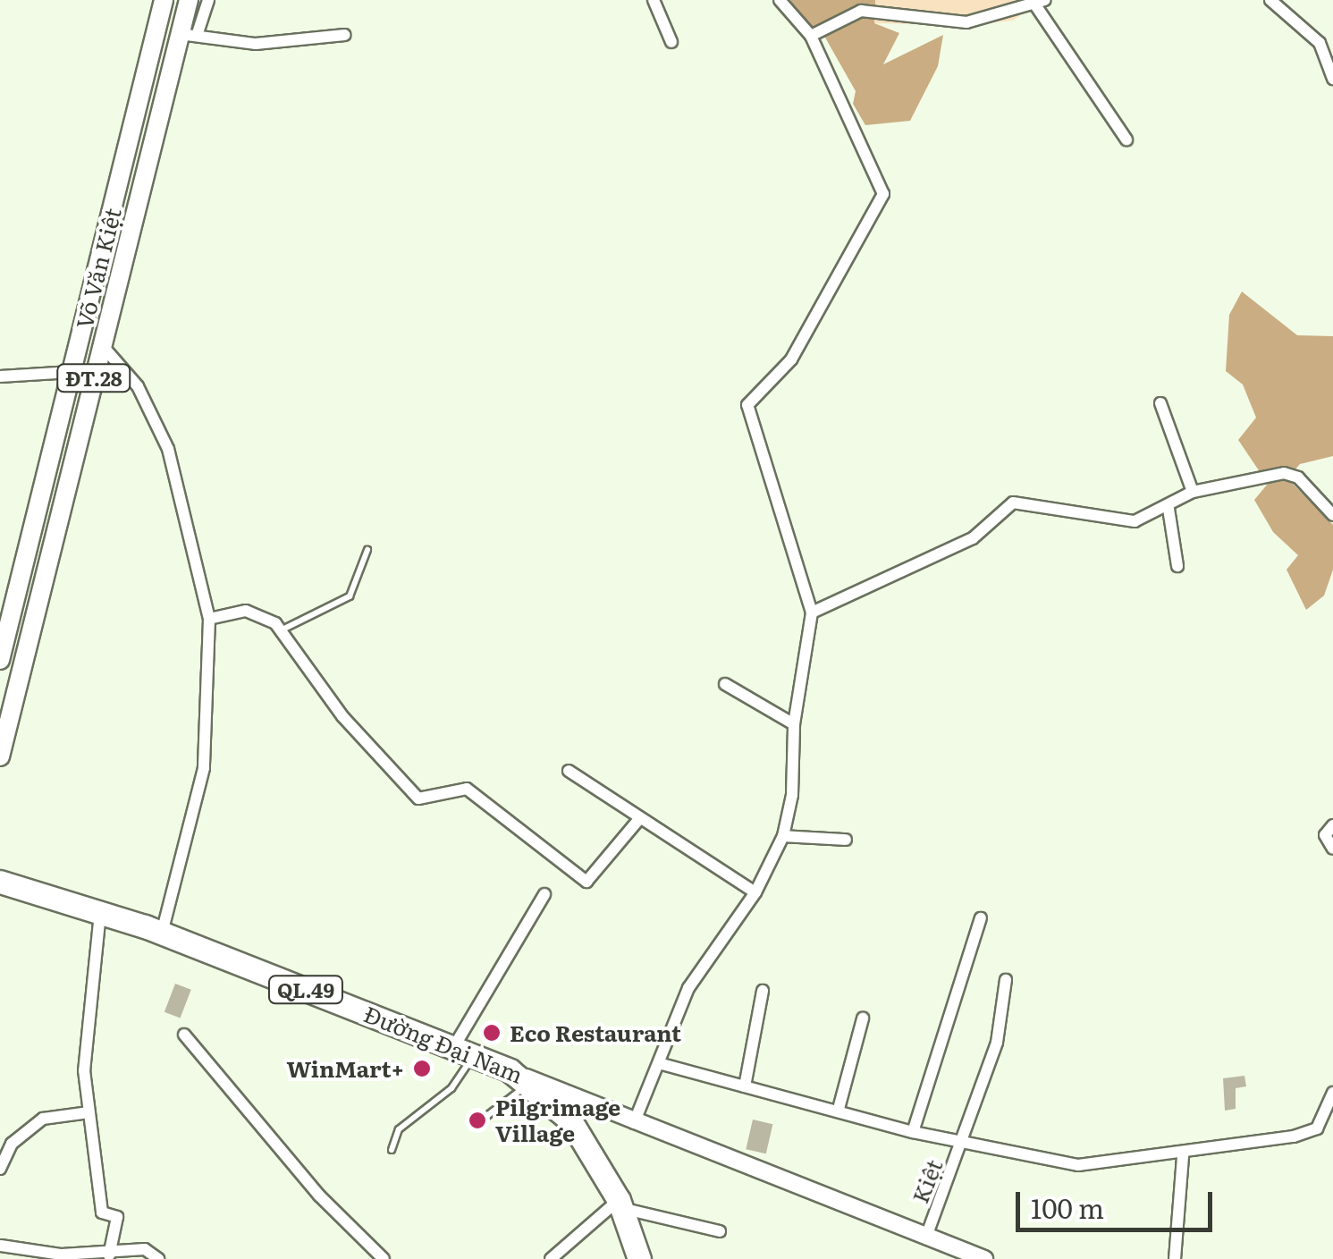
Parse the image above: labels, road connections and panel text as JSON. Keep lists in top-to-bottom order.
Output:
{
  "streets": {
    "highway": ["QL.49", "Đường Đại Nam"],
    "main road": ["Võ Văn Kiệt", "ĐT.28"],
    "street": ["Kiệt"]
  },
  "crossings": [
    ["QL.49", "Đường Đại Nam"],
    ["Đường Đại Nam", "Kiệt"]
  ],
  "places": ["Eco Restaurant", "WinMart+", "Pilgrimage Village"],
  "scale_bar": "100 m"
}
